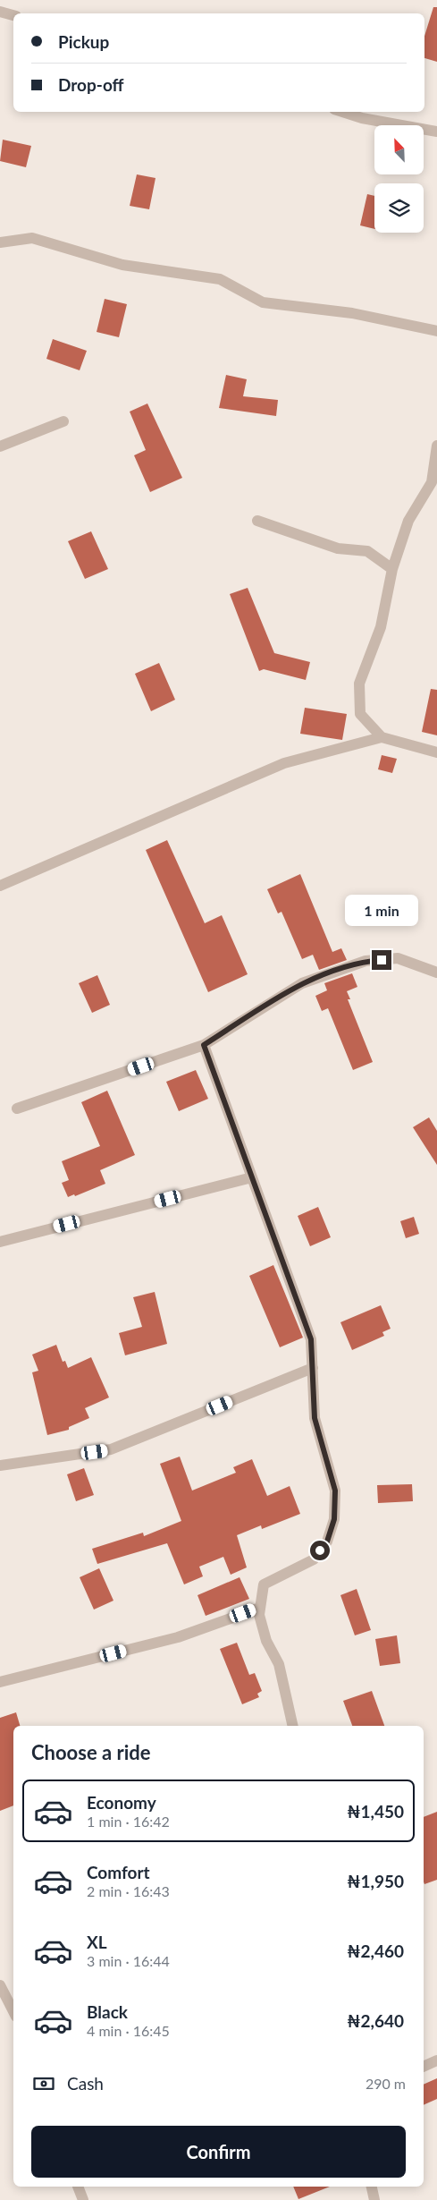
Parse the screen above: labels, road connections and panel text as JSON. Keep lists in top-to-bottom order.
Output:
{
  "north": "top left",
  "page": {
    "banner": ["Pickup", "Drop-off"],
    "bubble": "1 min",
    "heading": "Choose a ride",
    "list": [
      {
        "name": "Economy",
        "note": "1 min · 16:42",
        "value": "₦1,450"
      },
      {
        "name": "Comfort",
        "note": "2 min · 16:43",
        "value": "₦1,950"
      },
      {
        "name": "XL",
        "note": "3 min · 16:44",
        "value": "₦2,460"
      },
      {
        "name": "Black",
        "note": "4 min · 16:45",
        "value": "₦2,640"
      }
    ],
    "pay": ["Cash", "290 m"],
    "buttons": "Confirm"
  }
}
